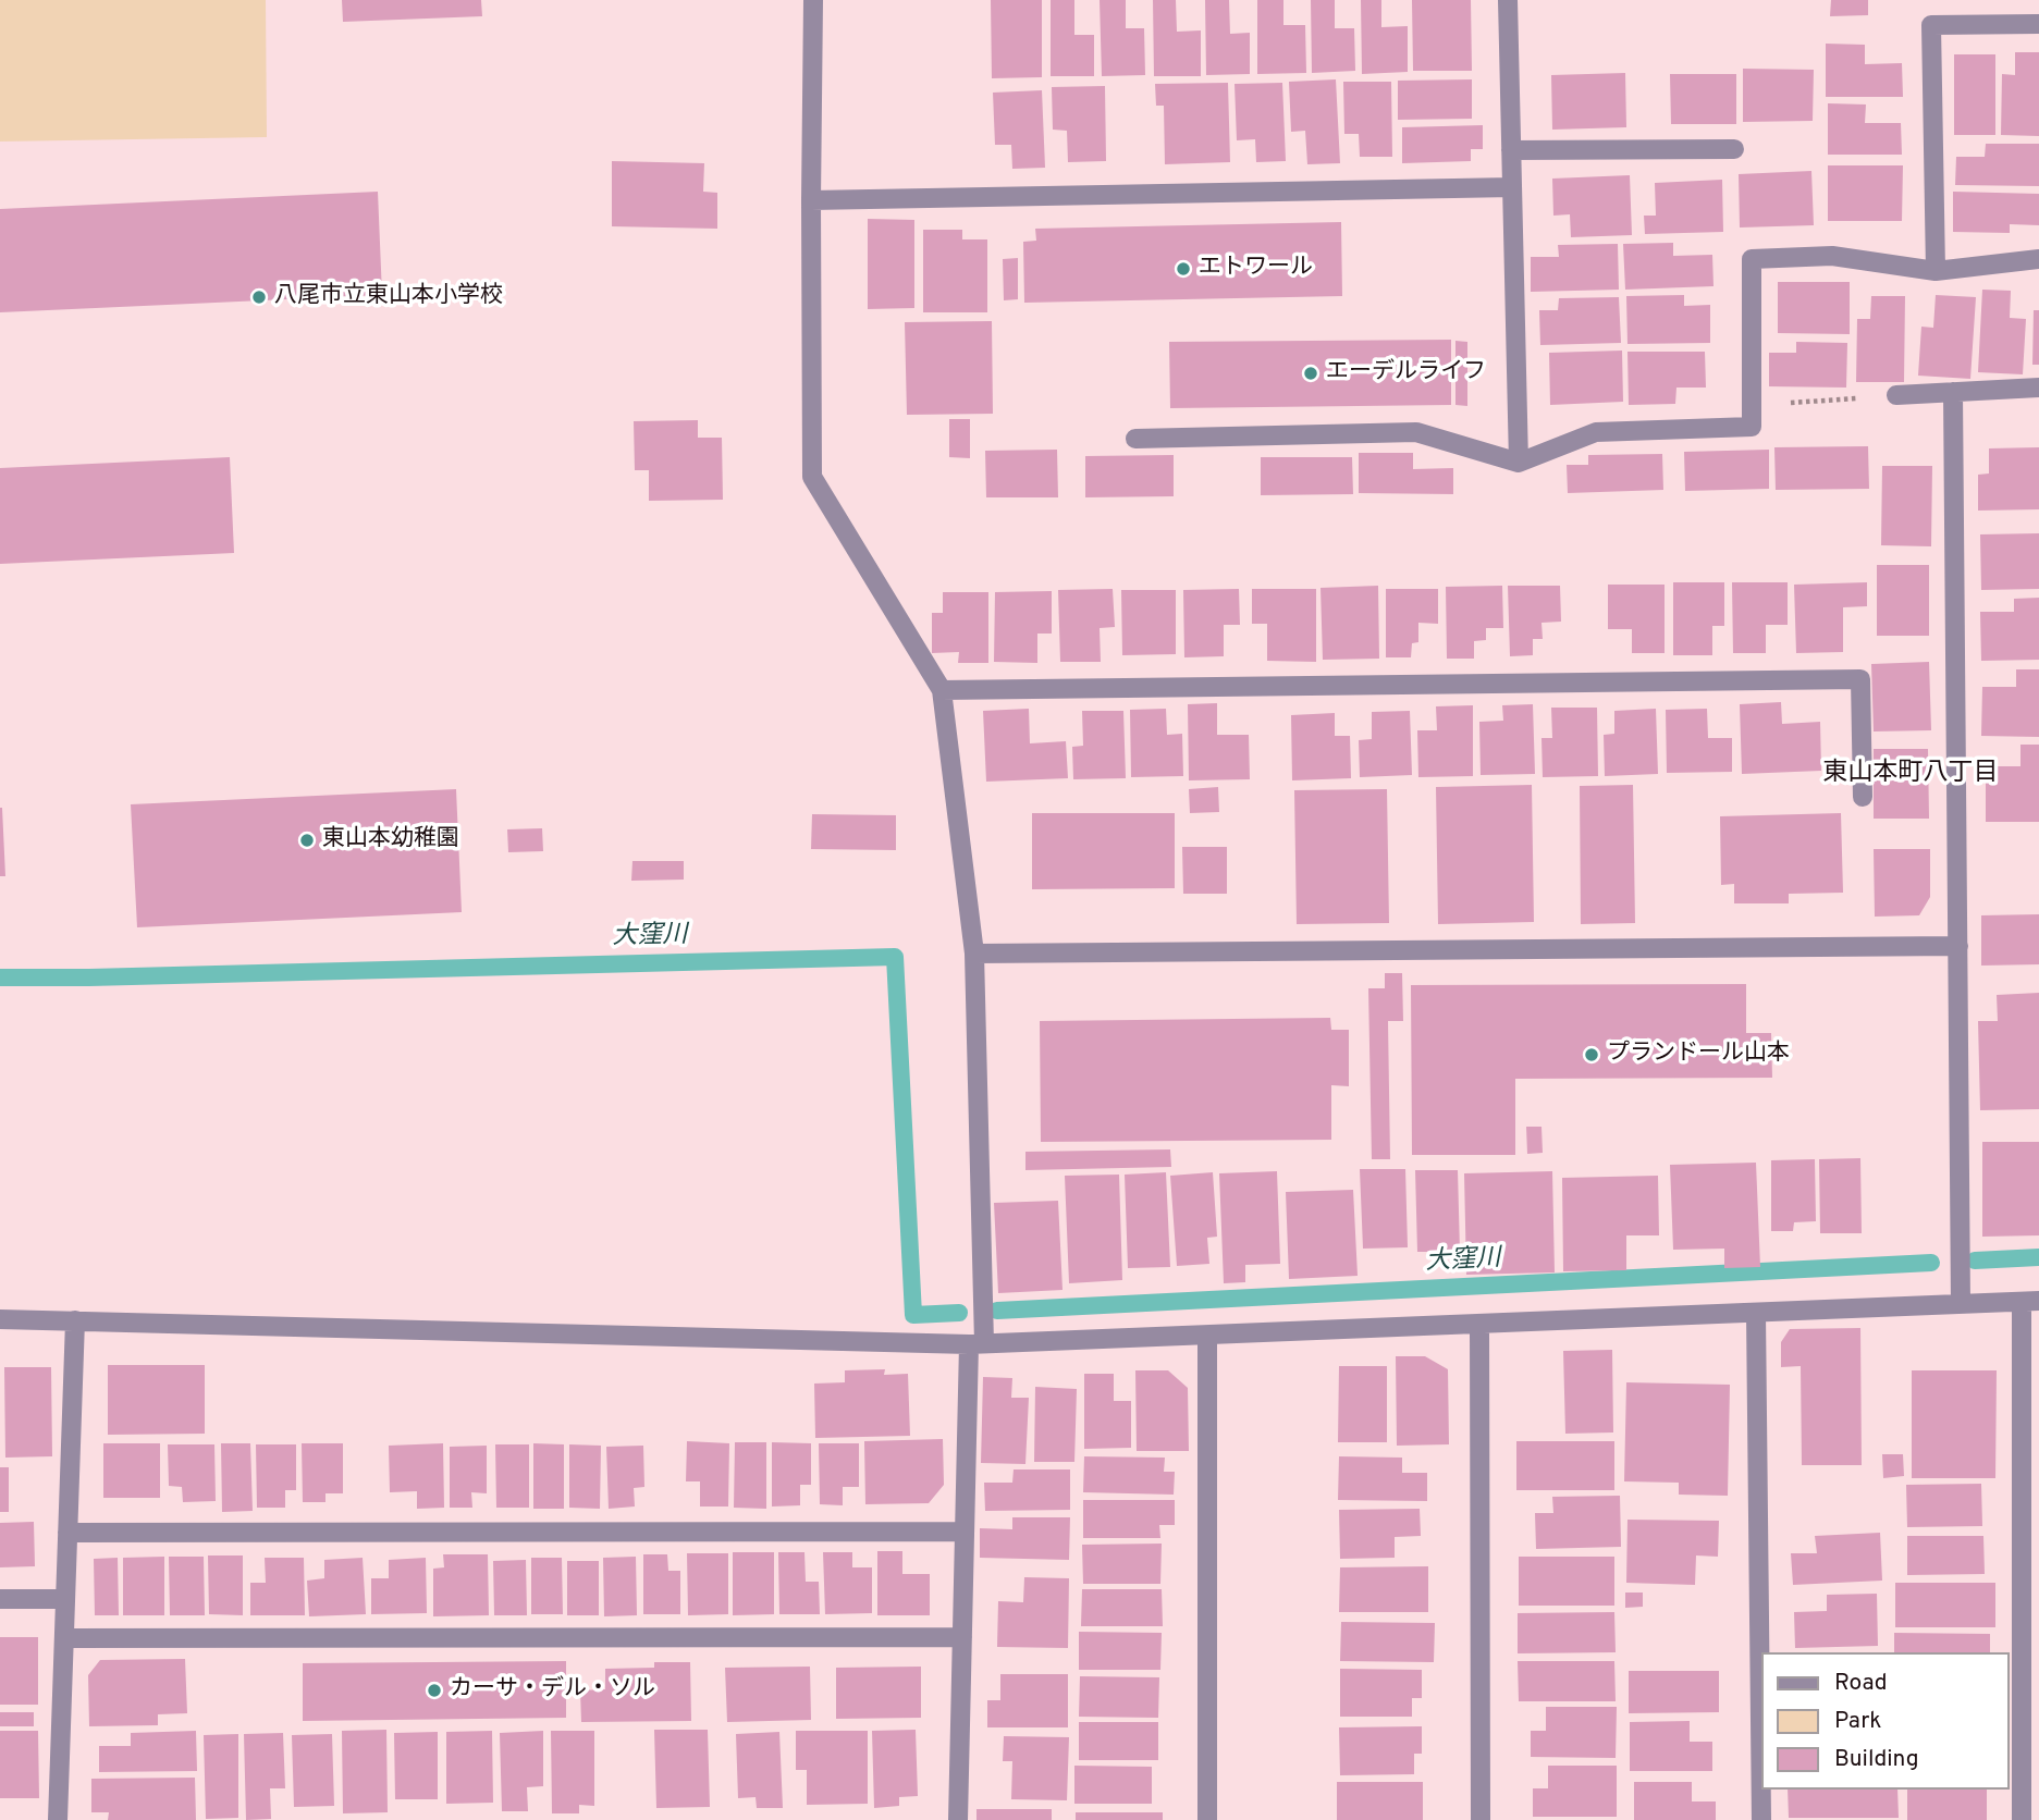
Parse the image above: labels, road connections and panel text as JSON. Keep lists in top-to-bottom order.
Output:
{
  "districts": ["東山本町八丁目"],
  "water": ["大窪川"],
  "places": [
    "エトワール",
    "八尾市立東山本小学校",
    "エーデルライフ",
    "東山本幼稚園",
    "プランドール山本",
    "カーサ・デル・ソル"
  ],
  "legend": ["Road", "Park", "Building"]
}
